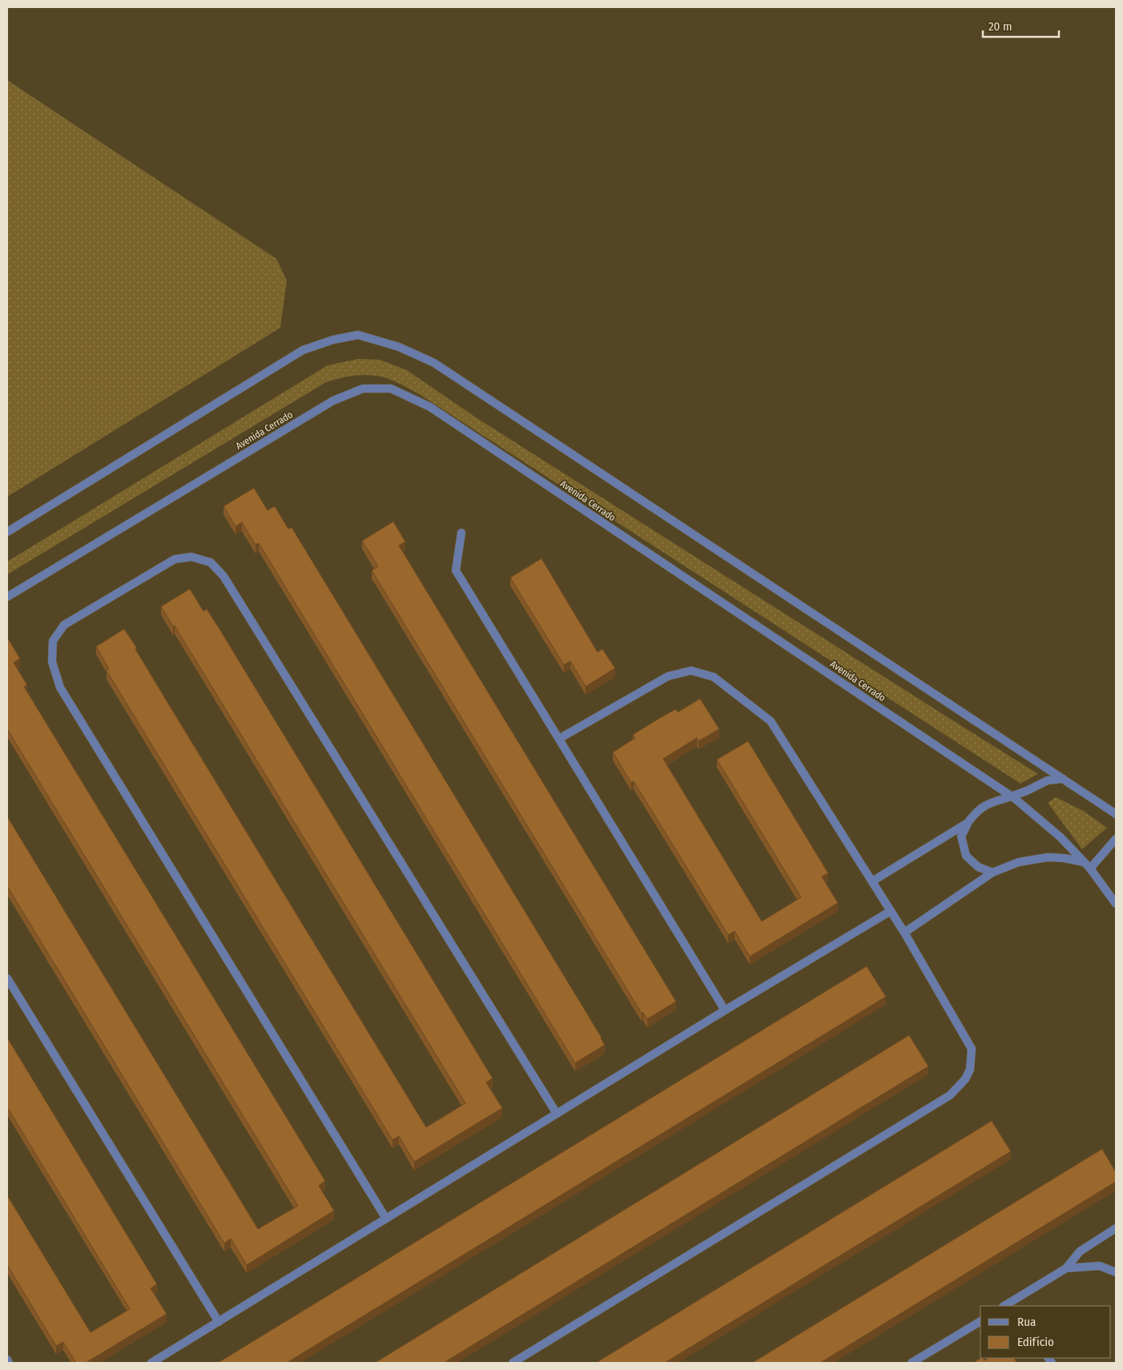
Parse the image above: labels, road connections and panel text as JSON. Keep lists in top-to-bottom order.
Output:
{
  "streets": {
    "street": ["Avenida Cerrado"]
  },
  "legend": ["Rua", "Edifício"],
  "scale_bar": "20 m"
}
